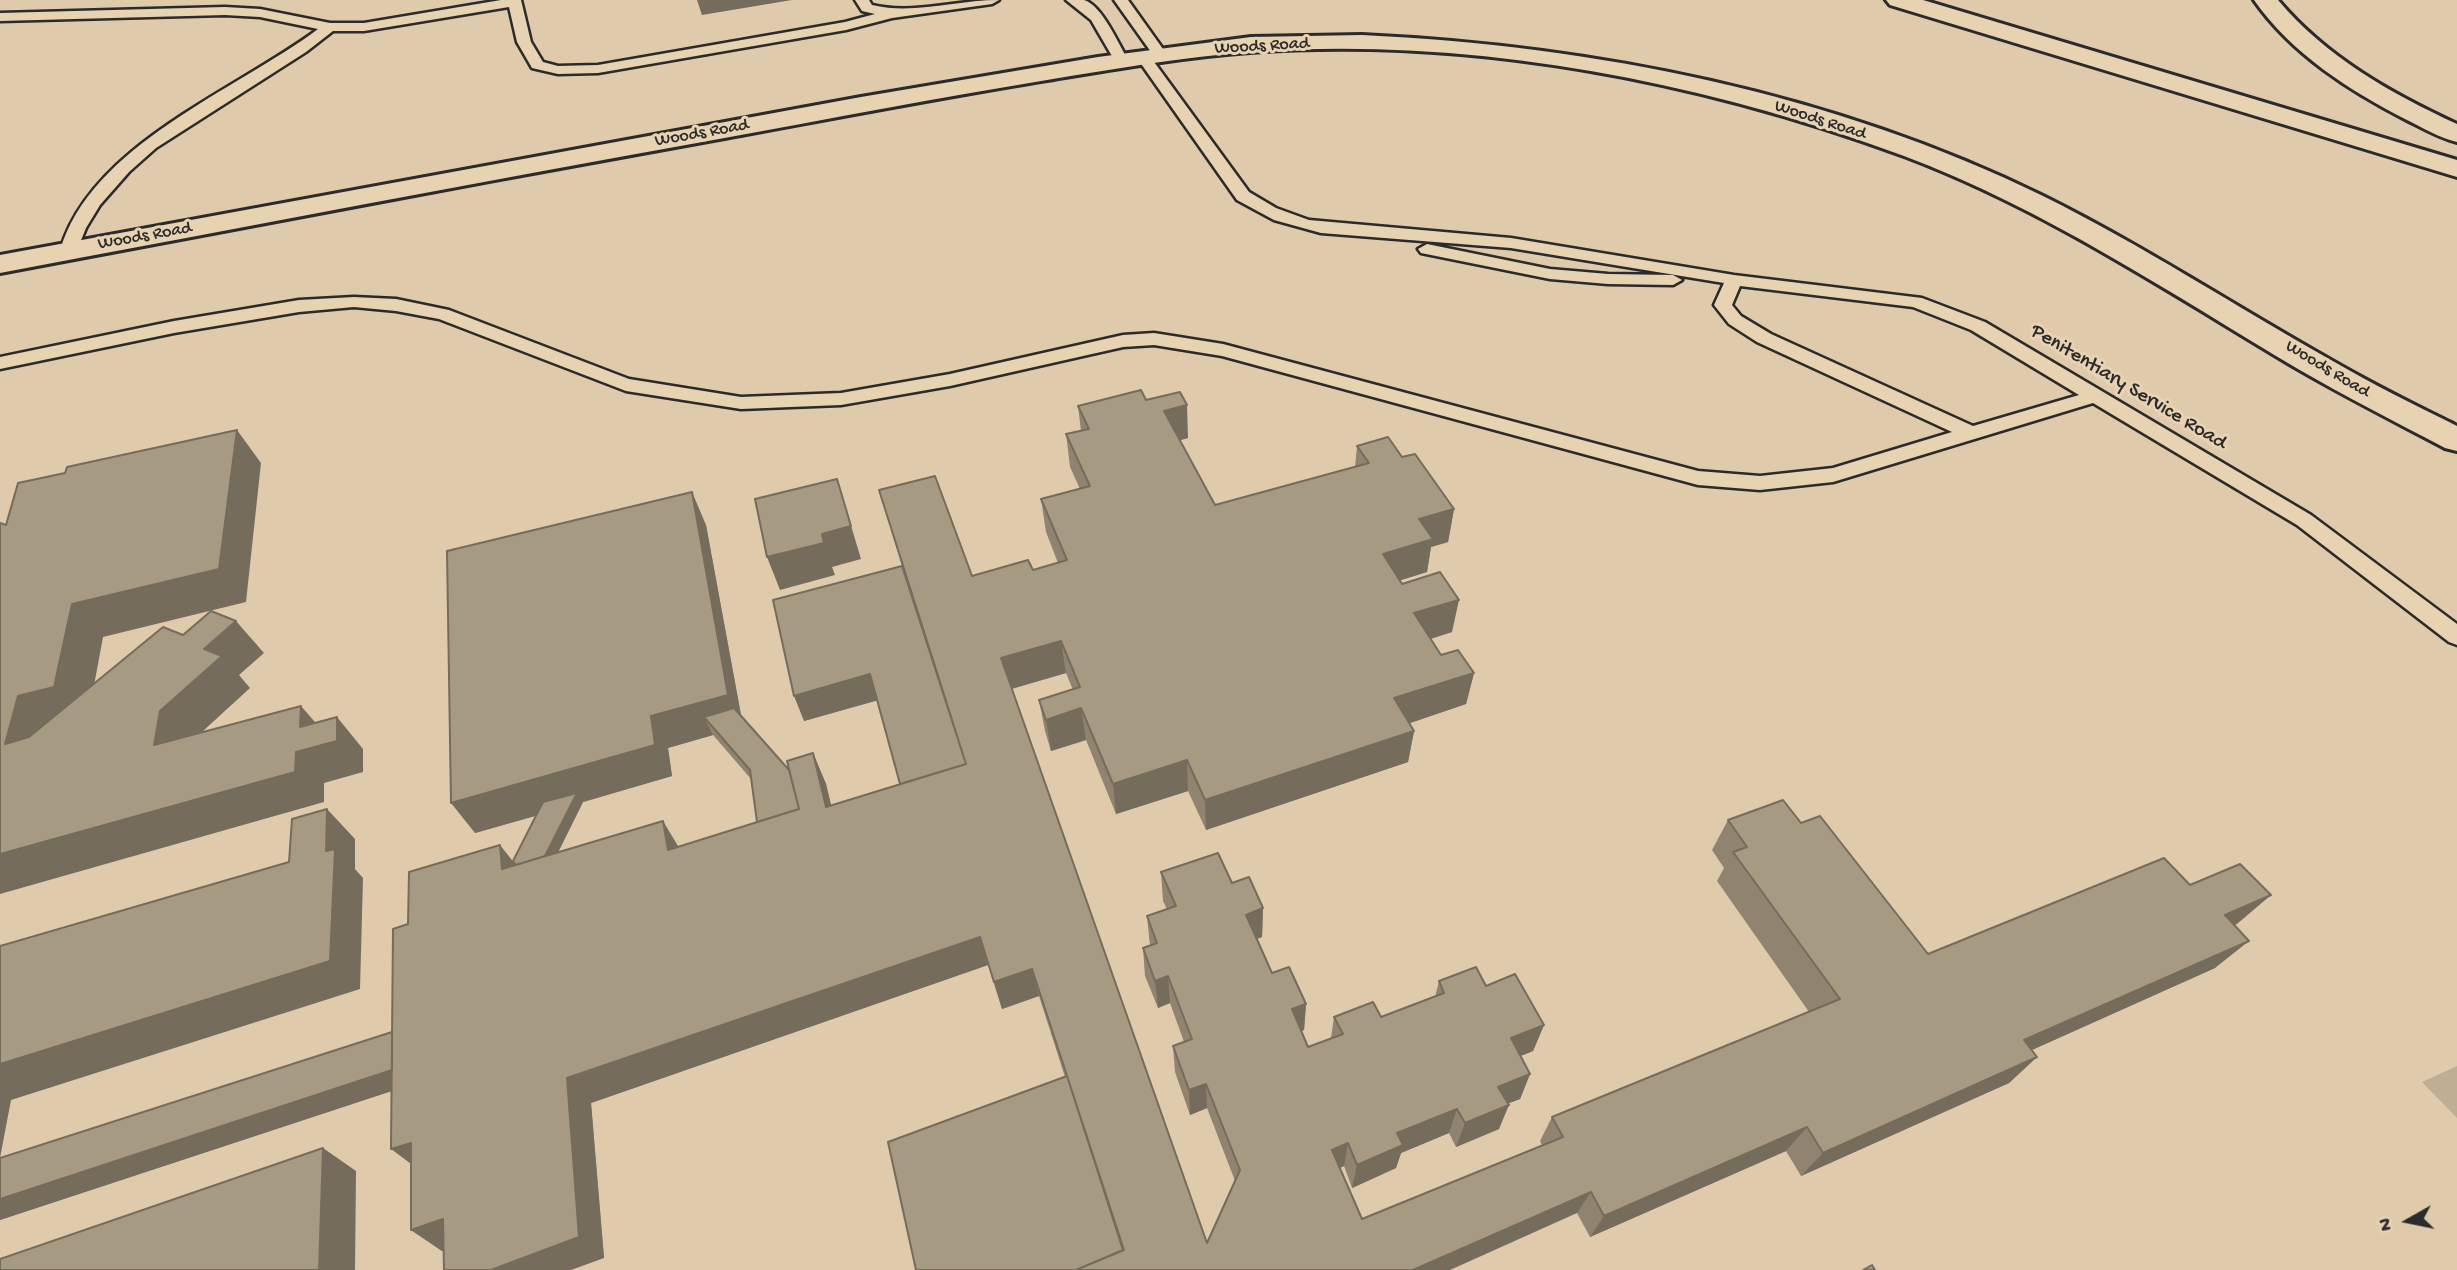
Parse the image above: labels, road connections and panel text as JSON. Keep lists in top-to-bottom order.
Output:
{
  "streets": {
    "main road": ["Woods Road"],
    "lane": ["Penitentiary Service Road"]
  },
  "crossings": [
    ["Woods Road", "Penitentiary Service Road"]
  ],
  "north": "left"
}
